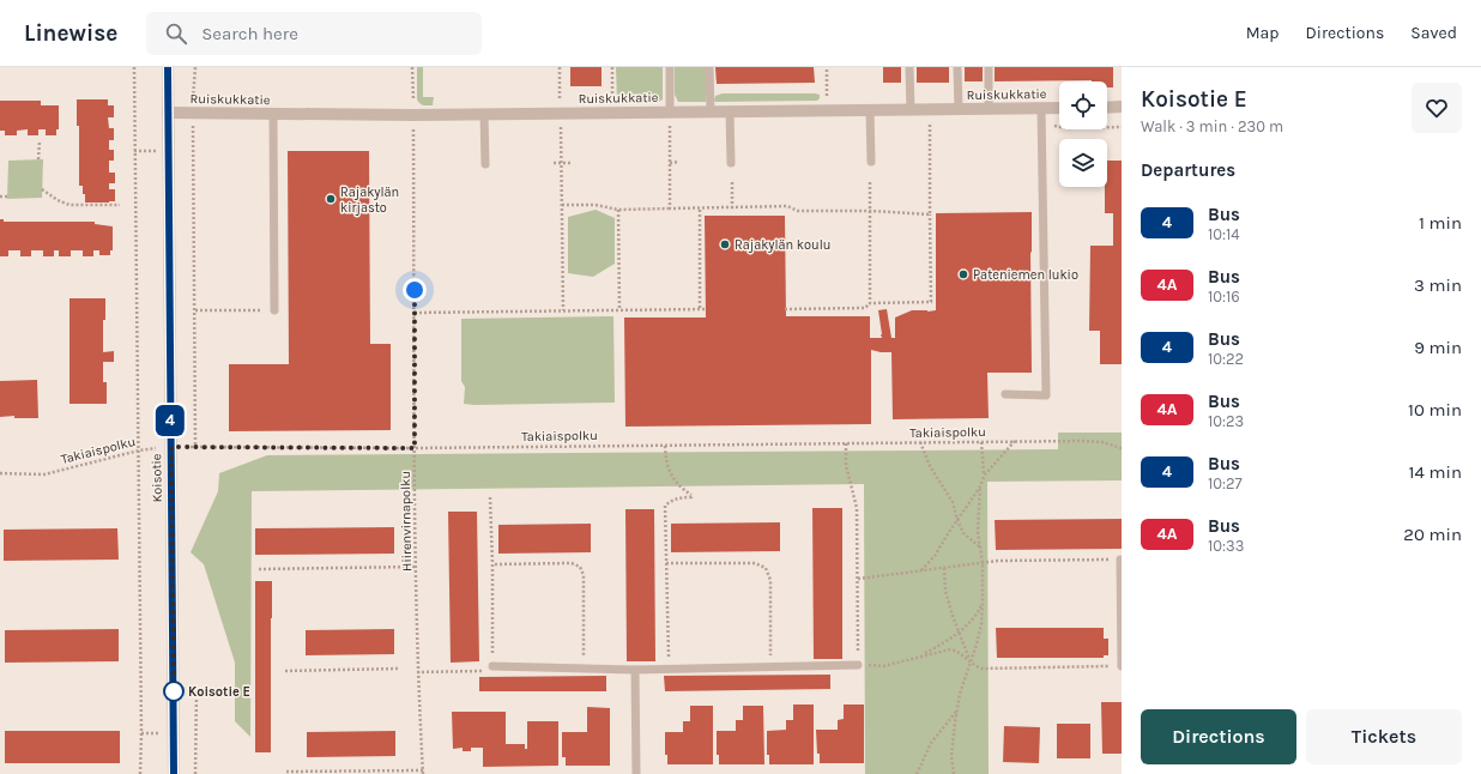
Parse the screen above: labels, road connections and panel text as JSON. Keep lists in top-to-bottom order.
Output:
{
  "streets": {
    "street": ["Ruiskukkatie", "Koisotie"],
    "path": ["Takiaispolku", "Hiirenvirnapolku"]
  },
  "crossings": [
    ["Ruiskukkatie", "Koisotie"],
    ["Ruiskukkatie", "Hiirenvirnapolku"],
    ["Takiaispolku", "Koisotie"],
    ["Takiaispolku", "Hiirenvirnapolku"]
  ],
  "places": [
    "Rajakylän kirjasto",
    "Rajakylän koulu",
    "Pateniemen lukio",
    "Koisotie E"
  ],
  "lines": ["bus line 4"],
  "page": {
    "header": "Linewise",
    "search": "Search here",
    "nav": ["Map", "Directions", "Saved"],
    "on_map": "4",
    "heading": [
      ["Koisotie E", "Walk · 3 min · 230 m"],
      "Departures"
    ],
    "list": [
      {
        "mark": "4",
        "name": "Bus",
        "note": "10:14",
        "value": "1 min"
      },
      {
        "mark": "4A",
        "name": "Bus",
        "note": "10:16",
        "value": "3 min"
      },
      {
        "mark": "4",
        "name": "Bus",
        "note": "10:22",
        "value": "9 min"
      },
      {
        "mark": "4A",
        "name": "Bus",
        "note": "10:23",
        "value": "10 min"
      },
      {
        "mark": "4",
        "name": "Bus",
        "note": "10:27",
        "value": "14 min"
      },
      {
        "mark": "4A",
        "name": "Bus",
        "note": "10:33",
        "value": "20 min"
      }
    ],
    "buttons": ["Directions", "Tickets"]
  }
}
